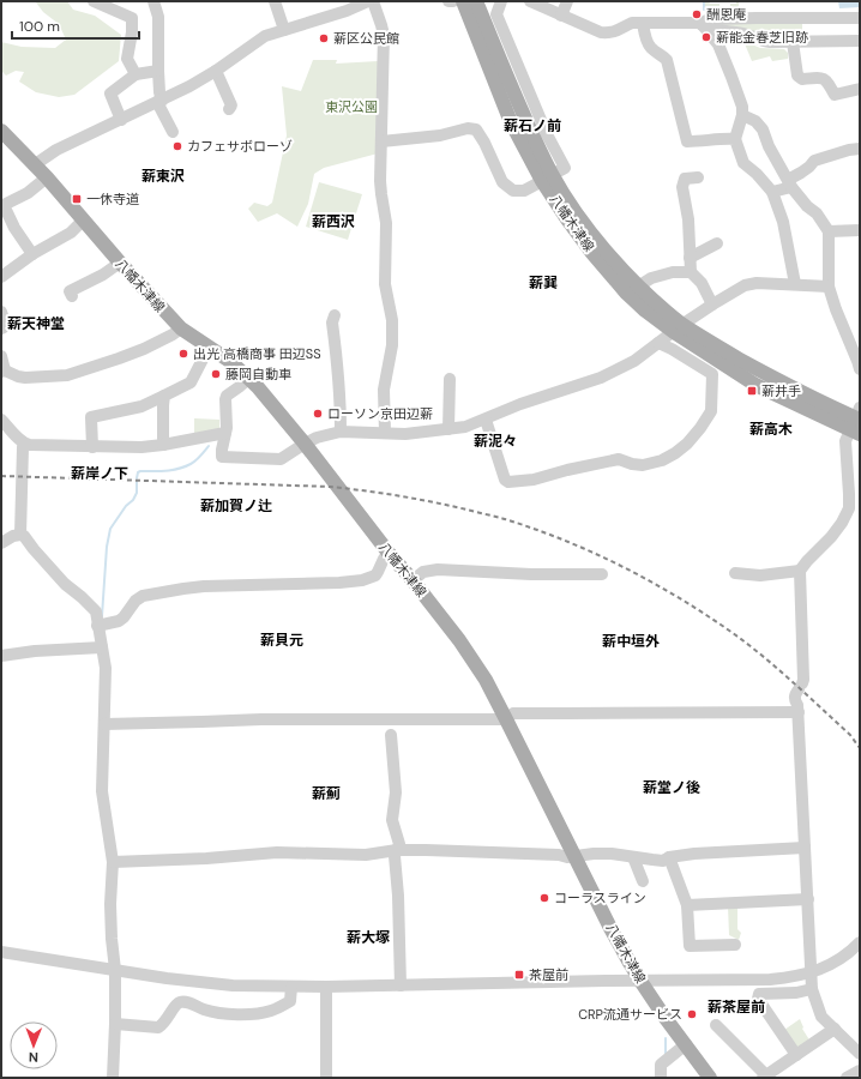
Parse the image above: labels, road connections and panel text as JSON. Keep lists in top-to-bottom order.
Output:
{
  "streets": {
    "main road": ["八幡木津線"]
  },
  "districts": [
    "薪石ノ前",
    "薪東沢",
    "薪西沢",
    "薪巽",
    "薪天神堂",
    "薪高木",
    "薪泥々",
    "薪岸ノ下",
    "薪加賀ノ辻",
    "薪貝元",
    "薪中垣外",
    "薪堂ノ後",
    "薪薊",
    "薪大塚",
    "薪茶屋前"
  ],
  "parks": ["東沢公園"],
  "places": {
    "other": [
      "酬恩庵",
      "薪能金春芝旧跡",
      "薪区公民館",
      "カフェサボローゾ",
      "出光 高橋商事 田辺SS",
      "藤岡自動車",
      "ローソン京田辺薪",
      "コーラスライン",
      "CRP流通サービス"
    ],
    "transit": ["一休寺道", "薪井手", "茶屋前"]
  },
  "scale_bar": "100 m",
  "north": "bottom"
}
